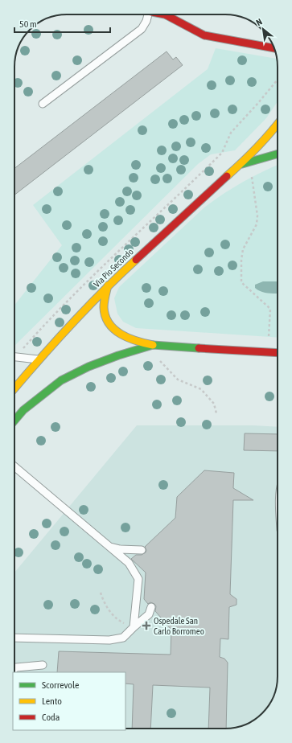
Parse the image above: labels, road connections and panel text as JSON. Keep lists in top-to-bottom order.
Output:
{
  "streets": {
    "main road": ["Via Pio Secondo"]
  },
  "places": {
    "health": ["Ospedale San Carlo Borromeo"]
  },
  "legend": ["Scorrevole", "Lento", "Coda"],
  "scale_bar": "50 m",
  "north": "top left"
}
